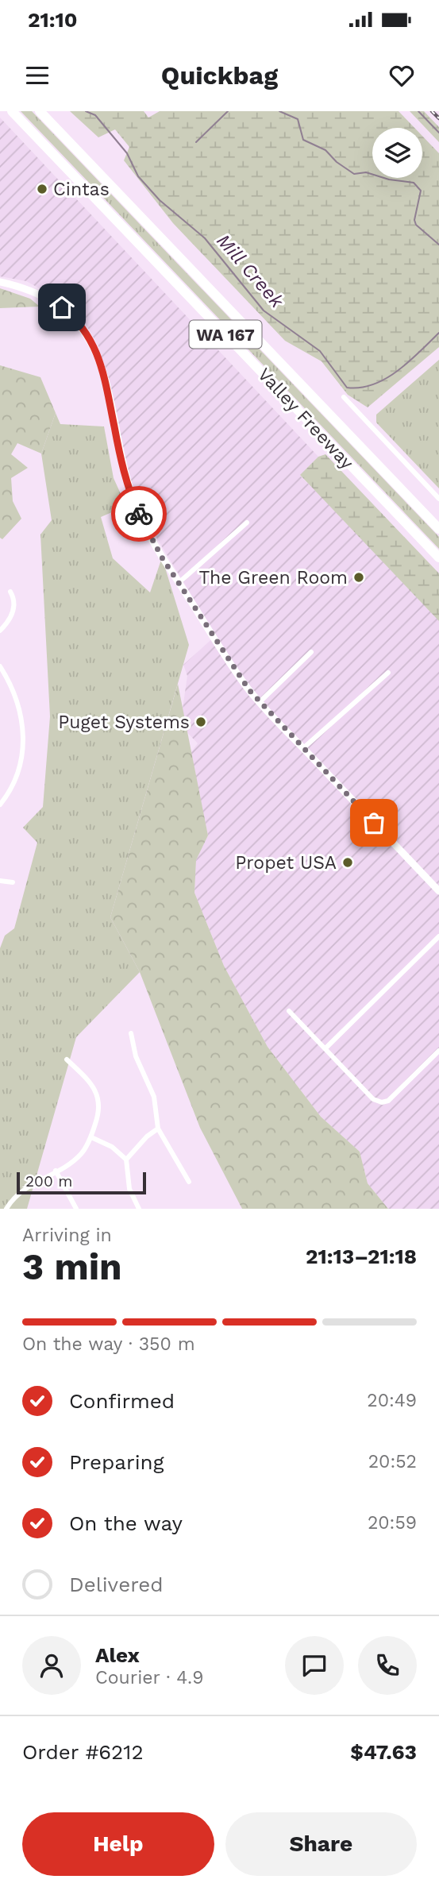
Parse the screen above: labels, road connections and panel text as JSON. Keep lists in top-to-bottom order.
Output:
{
  "streets": {
    "highway": ["WA 167", "Valley Freeway"]
  },
  "water": ["Mill Creek"],
  "places": [
    "Cintas",
    "The Green Room",
    "Puget Systems",
    "Propet USA"
  ],
  "scale_bar": "200 m",
  "page": {
    "status": "21:10",
    "header": "Quickbag",
    "scale": "200 m",
    "heading": ["3 min", "Arriving in", "21:13–21:18"],
    "panel": [
      "Alex",
      "Courier · 4.9",
      "Order #6212",
      "$47.63"
    ],
    "bar": "On the way · 350 m",
    "list": [
      ["Confirmed", "20:49"],
      ["Preparing", "20:52"],
      ["On the way", "20:59"],
      "Delivered"
    ],
    "buttons": ["Help", "Share"]
  }
}
